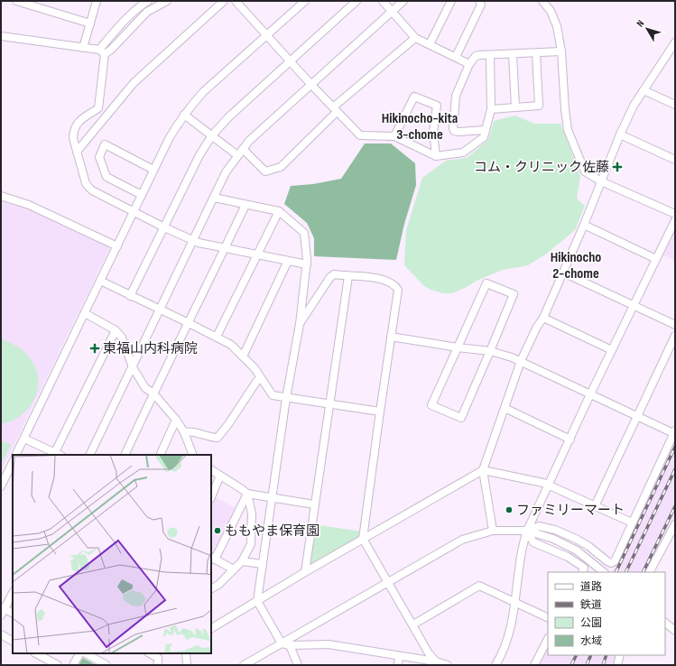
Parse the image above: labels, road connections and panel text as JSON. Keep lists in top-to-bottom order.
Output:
{
  "districts": ["Hikinocho-kita 3-chome", "Hikinocho 2-chome"],
  "places": {
    "health": ["コム・クリニック佐藤", "東福山内科病院"],
    "other": ["ファミリーマート", "ももやま保育園"]
  },
  "legend": [
    "道路",
    "鉄道",
    "公園",
    "水域"
  ],
  "north": "top left"
}
